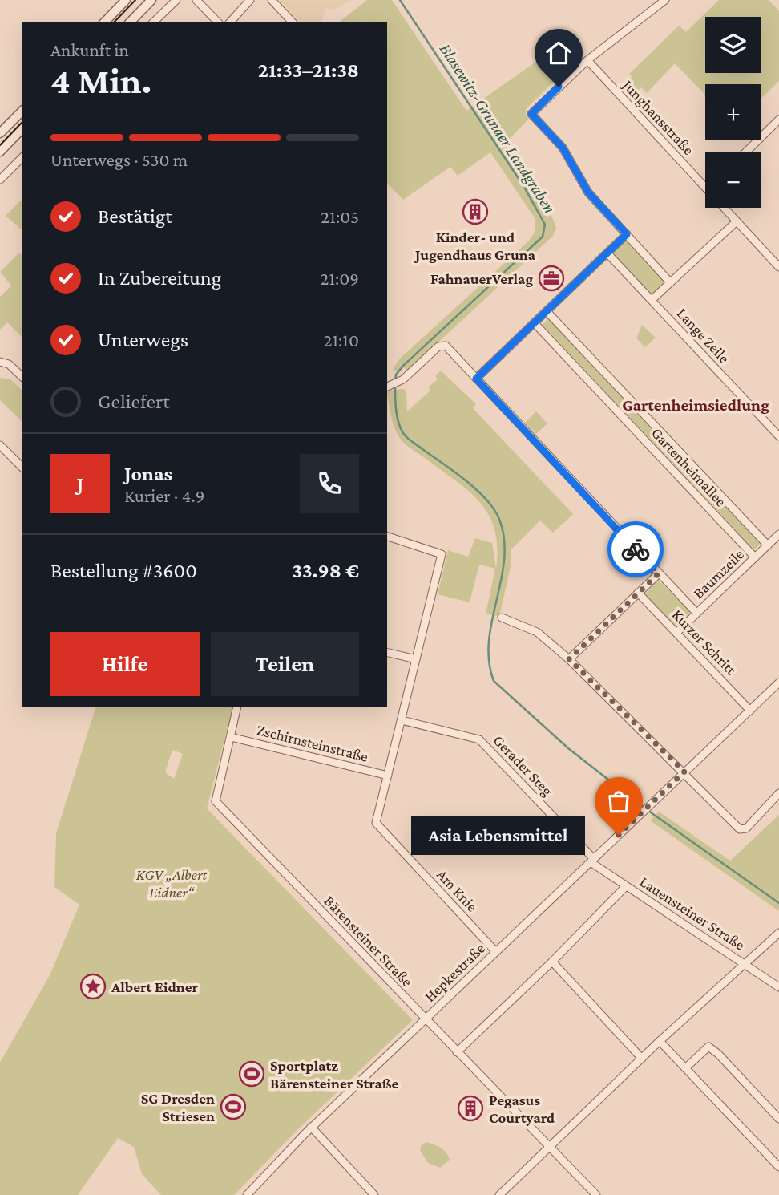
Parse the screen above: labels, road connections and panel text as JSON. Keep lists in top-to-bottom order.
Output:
{
  "streets": {
    "street": [
      "Junghansstraße",
      "Lange Zeile",
      "Gartenheimallee",
      "Baumzeile",
      "Kurzer Schritt",
      "Zschirnsteinstraße",
      "Gerader Steg",
      "Am Knie",
      "Lauensteiner Straße",
      "Bärensteiner Straße",
      "Hepkestraße"
    ]
  },
  "crossings": [
    ["Gartenheimallee", "Baumzeile"],
    ["Baumzeile", "Kurzer Schritt"],
    ["Kurzer Schritt", "Hepkestraße"],
    ["Zschirnsteinstraße", "Am Knie"],
    ["Zschirnsteinstraße", "Bärensteiner Straße"],
    ["Gerader Steg", "Lauensteiner Straße"],
    ["Gerader Steg", "Hepkestraße"],
    ["Am Knie", "Hepkestraße"],
    ["Lauensteiner Straße", "Hepkestraße"],
    ["Bärensteiner Straße", "Hepkestraße"]
  ],
  "districts": ["Gartenheimsiedlung"],
  "water": ["Blasewitz‐Grunaer Landgraben"],
  "parks": ["KGV „Albert Eidner“"],
  "places": {
    "building": ["Kinder- und Jugendhaus Gruna", "Pegasus Courtyard"],
    "office": ["FahnauerVerlag"],
    "other": ["Asia Lebensmittel"],
    "place": ["Albert Eidner"],
    "sports": ["Sportplatz Bärensteiner Straße", "SG Dresden Striesen"]
  },
  "page": {
    "map_buttons": ["+", "−"],
    "heading": ["4 Min.", "Ankunft in", "21:33–21:38"],
    "panel": [
      "Jonas",
      "Kurier · 4.9",
      "Bestellung #3600",
      "33.98 €"
    ],
    "bar": "Unterwegs · 530 m",
    "list": [
      ["Bestätigt", "21:05"],
      ["In Zubereitung", "21:09"],
      ["Unterwegs", "21:10"],
      "Geliefert"
    ],
    "round": "J",
    "buttons": ["Hilfe", "Teilen"],
    "bubble": "Asia Lebensmittel"
  }
}
